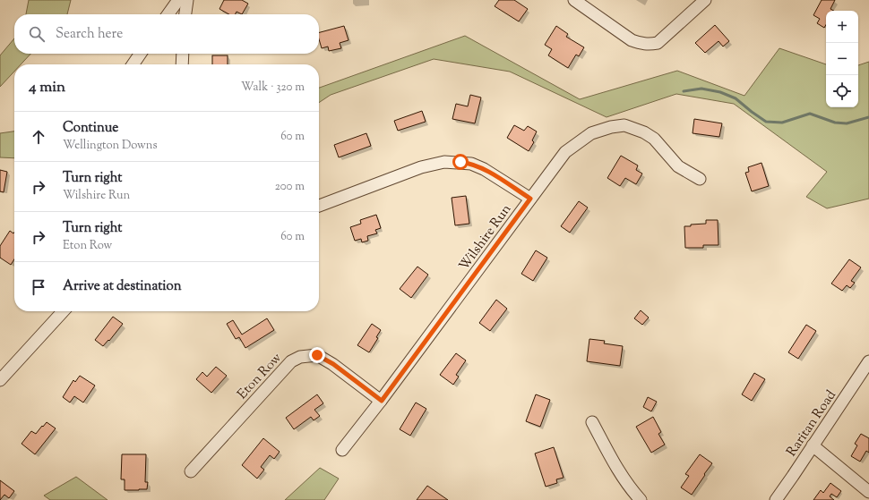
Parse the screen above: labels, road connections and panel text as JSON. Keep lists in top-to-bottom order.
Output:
{
  "streets": {
    "street": ["Wilshire Run", "Eton Row", "Raritan Road"]
  },
  "crossings": [
    ["Wilshire Run", "Eton Row"]
  ],
  "page": {
    "map_buttons": ["+", "−"],
    "search": "Search here",
    "heading": ["4 min", "Walk · 320 m"],
    "list": [
      ["Continue", "Wellington Downs", "60 m"],
      ["Turn right", "Wilshire Run", "200 m"],
      ["Turn right", "Eton Row", "60 m"],
      "Arrive at destination"
    ]
  }
}
